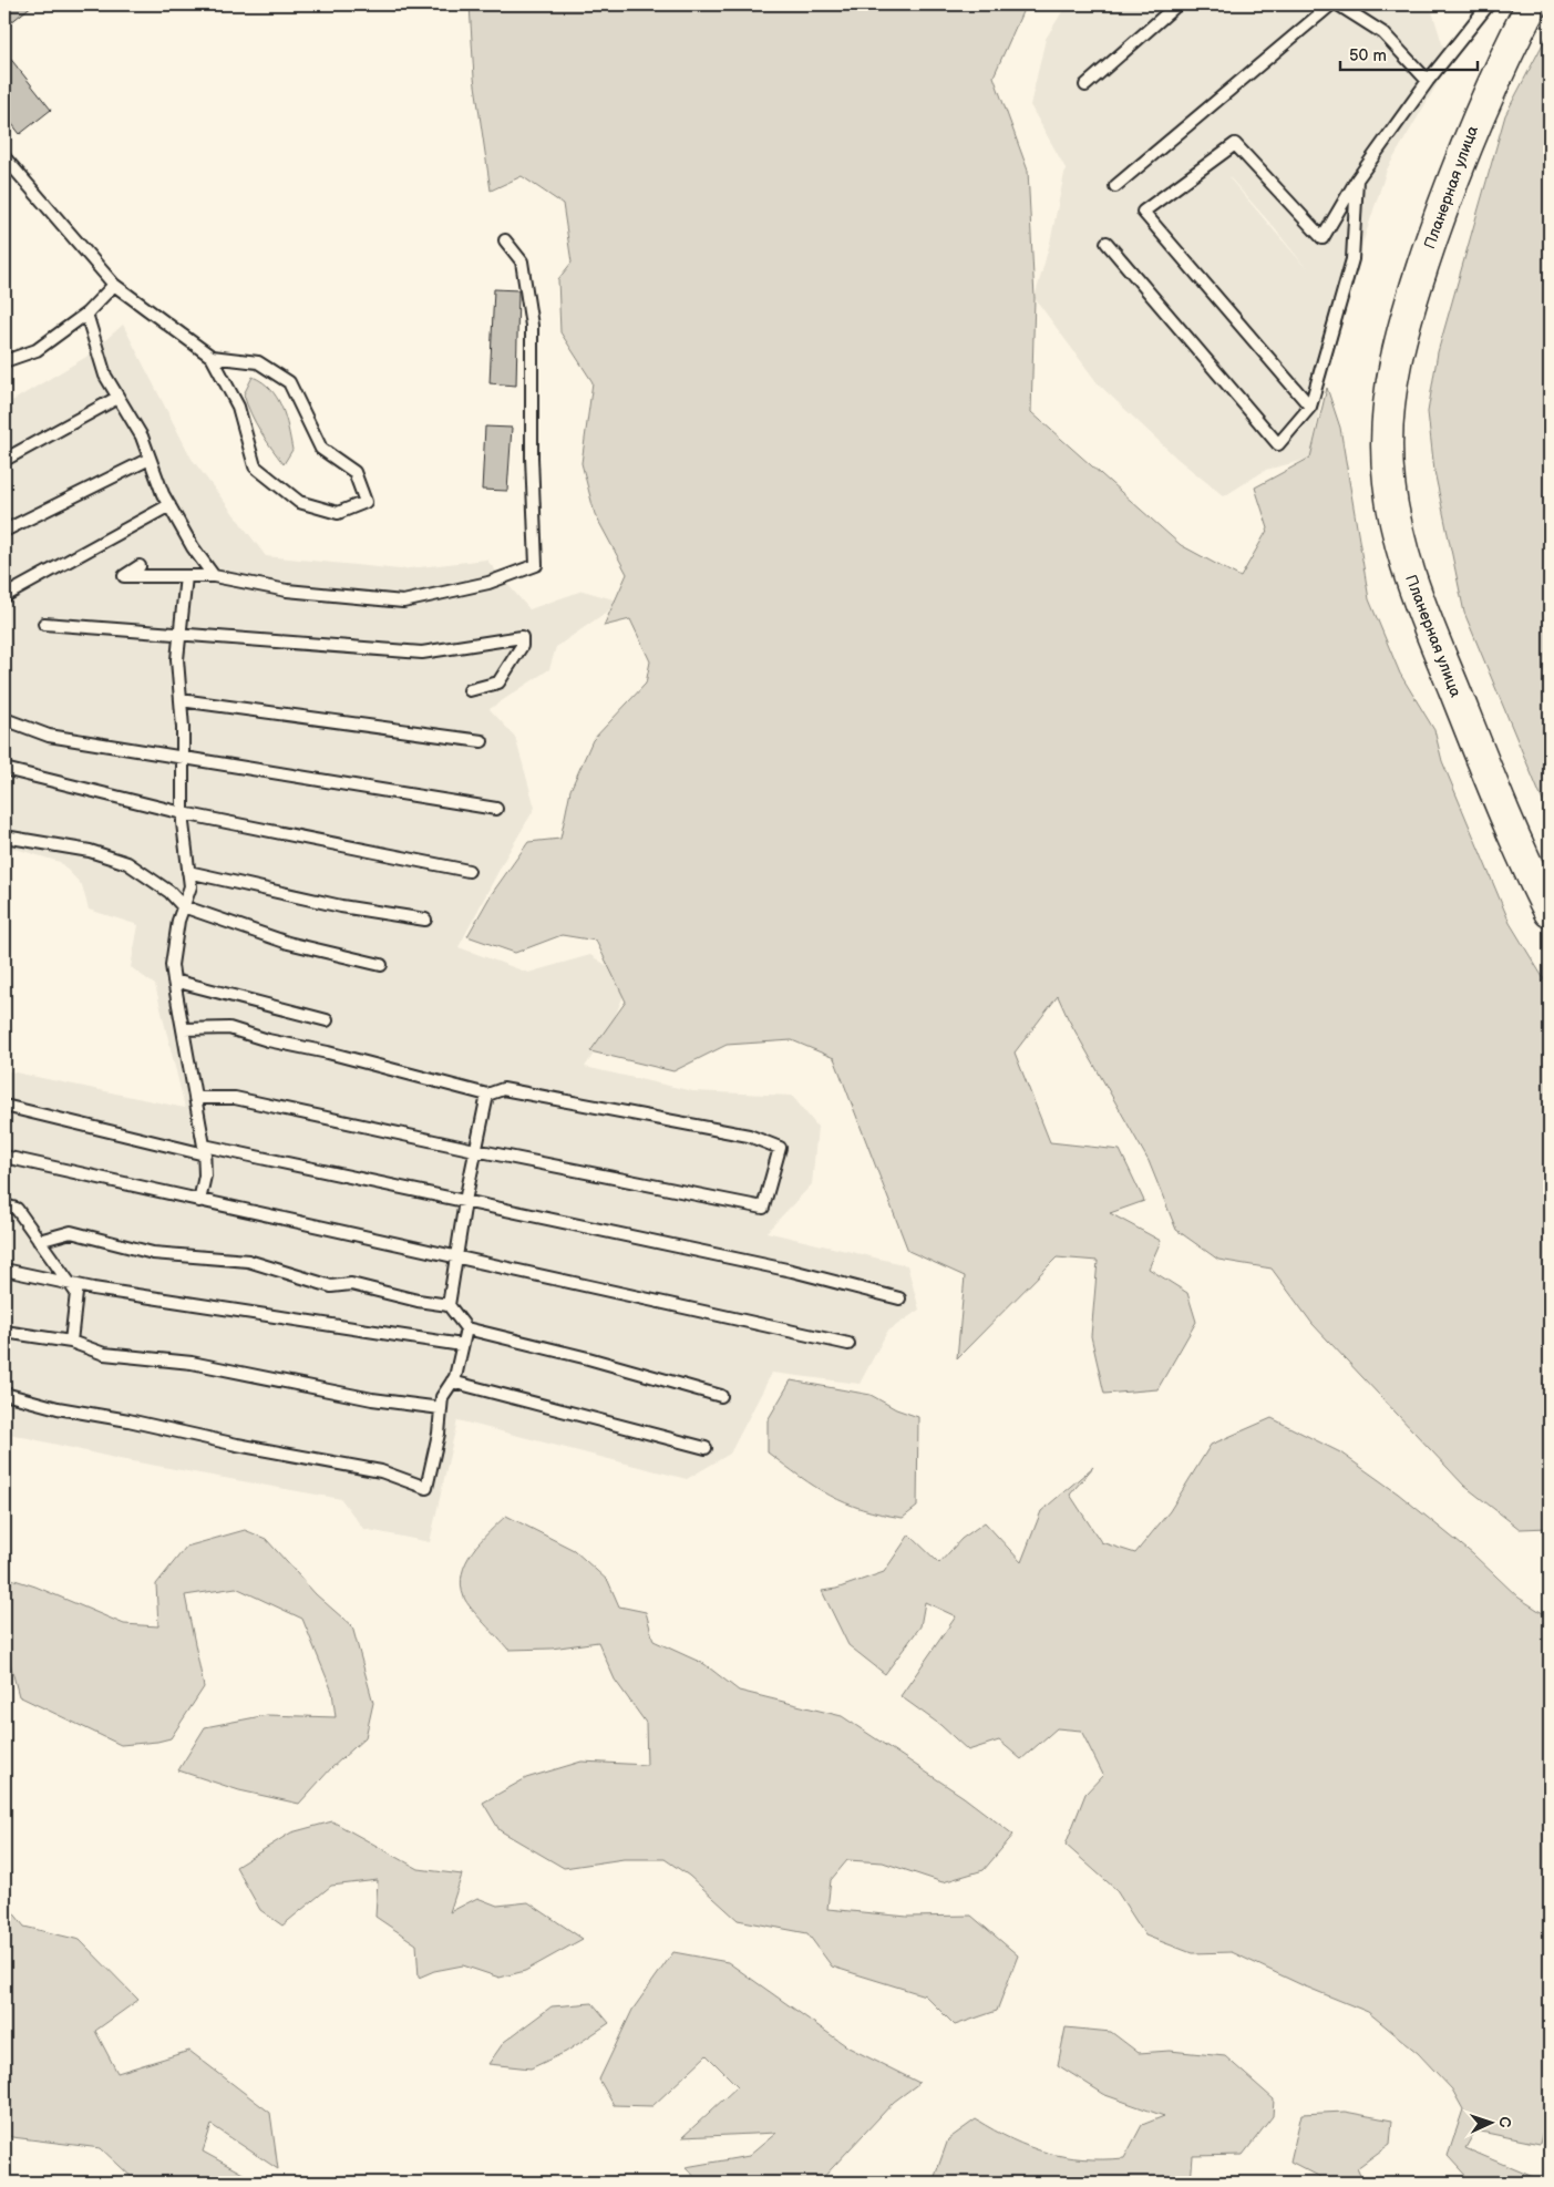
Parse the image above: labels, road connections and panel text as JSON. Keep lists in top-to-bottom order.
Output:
{
  "streets": {
    "main road": ["Планерная улица"]
  },
  "scale_bar": "50 m",
  "north": "right"
}
